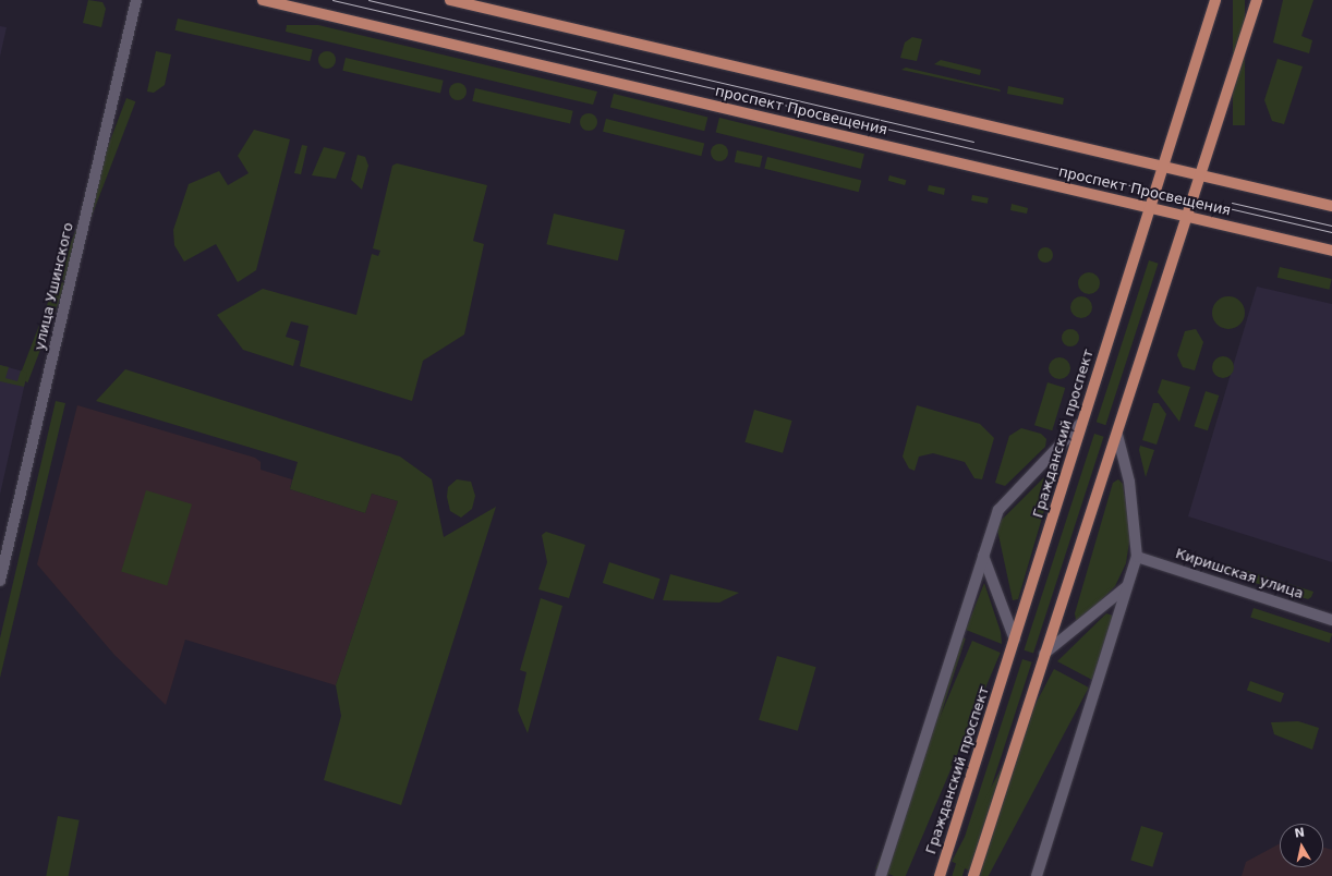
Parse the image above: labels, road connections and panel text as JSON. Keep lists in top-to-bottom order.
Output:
{
  "streets": {
    "main road": ["проспект Просвещения", "Гражданский проспект"],
    "street": ["улица Ушинского", "Киришская улица"]
  },
  "crossings": [
    ["проспект Просвещения", "Гражданский проспект"]
  ],
  "north": "top"
}
